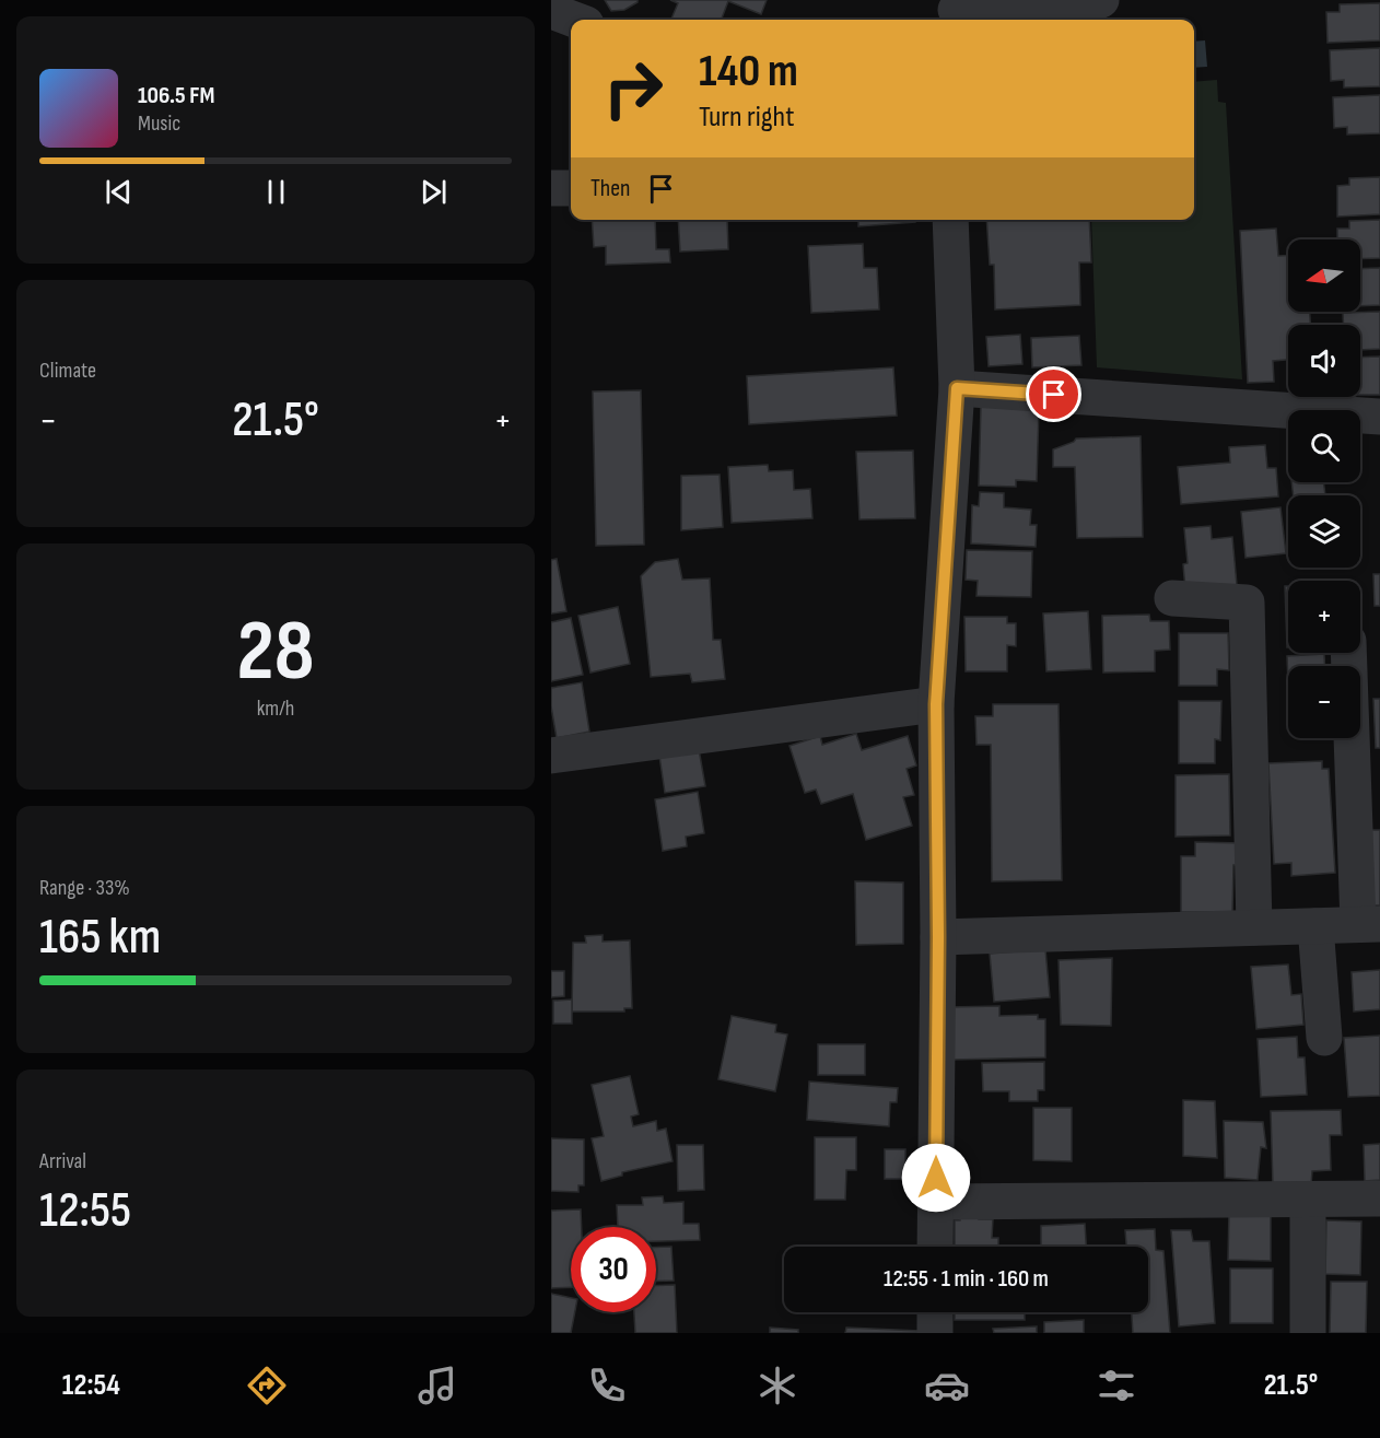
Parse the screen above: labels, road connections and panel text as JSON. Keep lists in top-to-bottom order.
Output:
{
  "north": "left",
  "page": {
    "turn": ["140 m", "Turn right"],
    "song": ["106.5 FM", "Music"],
    "then": "Then",
    "map_buttons": ["+", "−"],
    "tile": [
      "Climate",
      ["28", "km/h"],
      ["Range · 33%", "165 km"],
      ["Arrival", "12:55"]
    ],
    "heat": ["−", "21.5°", "+"],
    "limit": "30",
    "trip": "12:55 · 1 min · 160 m",
    "tabs": ["12:54", "21.5°"]
  }
}
